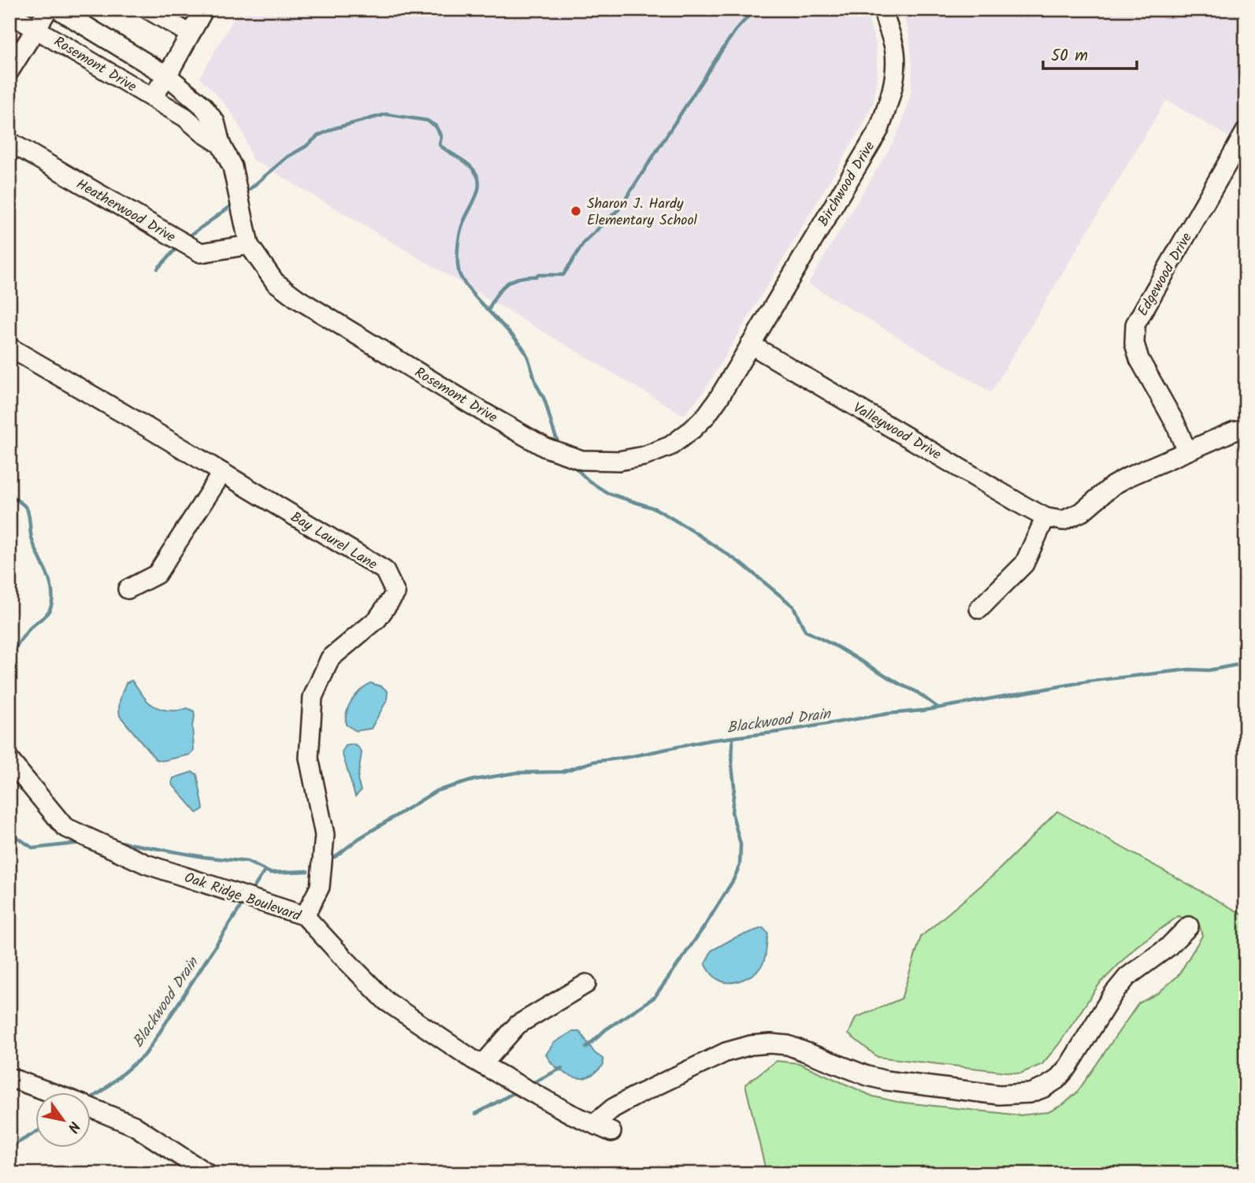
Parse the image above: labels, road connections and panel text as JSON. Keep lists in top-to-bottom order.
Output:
{
  "streets": {
    "street": [
      "Rosemont Drive",
      "Birchwood Drive",
      "Heatherwood Drive",
      "Edgewood Drive",
      "Valleywood Drive",
      "Bay Laurel Lane",
      "Oak Ridge Boulevard"
    ]
  },
  "crossings": [
    ["Rosemont Drive", "Birchwood Drive"],
    ["Rosemont Drive", "Heatherwood Drive"],
    ["Rosemont Drive", "Valleywood Drive"],
    ["Birchwood Drive", "Valleywood Drive"],
    ["Bay Laurel Lane", "Oak Ridge Boulevard"]
  ],
  "water": ["Blackwood Drain"],
  "places": ["Sharon J. Hardy Elementary School"],
  "scale_bar": "50 m",
  "north": "bottom right"
}
